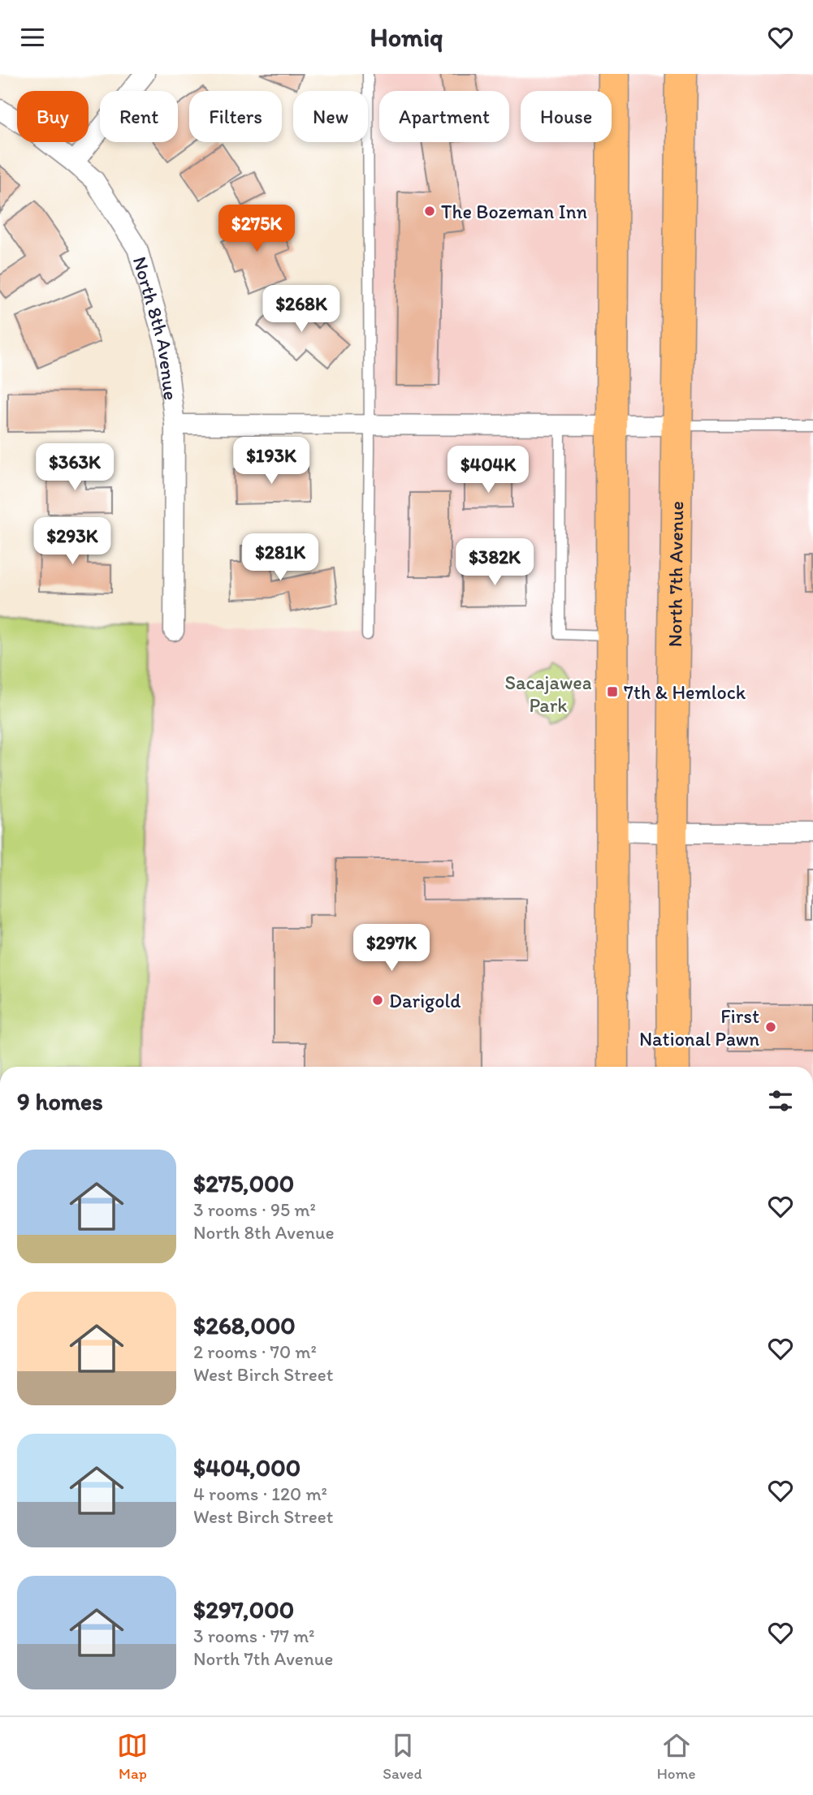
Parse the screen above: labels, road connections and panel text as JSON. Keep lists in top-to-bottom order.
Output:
{
  "streets": {
    "main road": ["North 7th Avenue"],
    "street": ["North 8th Avenue"]
  },
  "parks": ["Sacajawea Park"],
  "places": {
    "other": ["The Bozeman Inn", "Darigold", "First National Pawn"],
    "transit": ["7th & Hemlock"]
  },
  "page": {
    "header": "Homiq",
    "chip": [
      "Buy",
      "Rent",
      "Filters",
      "New",
      "Apartment",
      "House"
    ],
    "price": [
      "$275K",
      "$268K",
      "$193K",
      "$363K",
      "$404K",
      "$293K",
      "$281K",
      "$382K",
      "$297K"
    ],
    "heading": "9 homes",
    "list": [
      {
        "name": "$275,000",
        "note": "3 rooms · 95 m² · North 8th Avenue"
      },
      {
        "name": "$268,000",
        "note": "2 rooms · 70 m² · West Birch Street"
      },
      {
        "name": "$404,000",
        "note": "4 rooms · 120 m² · West Birch Street"
      },
      {
        "name": "$297,000",
        "note": "3 rooms · 77 m² · North 7th Avenue"
      }
    ],
    "tabs": ["Map", "Saved", "Home"]
  }
}
